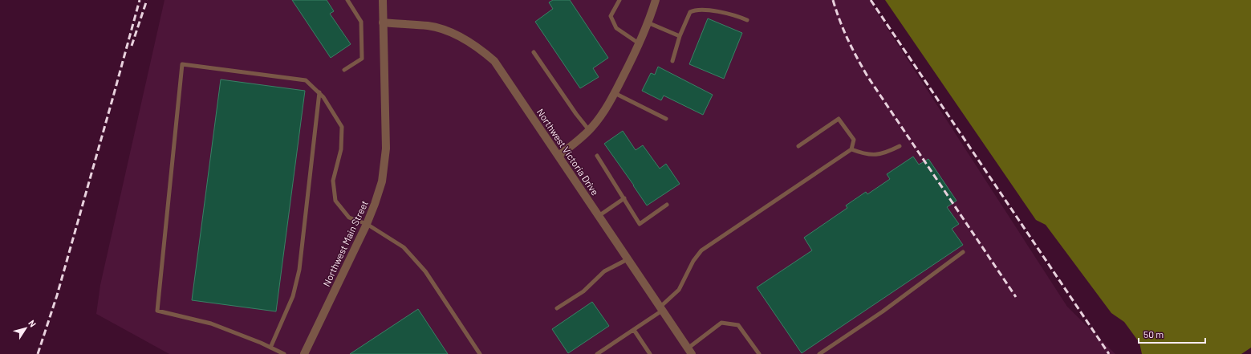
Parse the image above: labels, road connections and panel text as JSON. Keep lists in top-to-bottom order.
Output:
{
  "streets": {
    "street": ["Northwest Victoria Drive", "Northwest Main Street"]
  },
  "crossings": [
    ["Northwest Victoria Drive", "Northwest Main Street"]
  ],
  "scale_bar": "50 m",
  "north": "top right"
}
